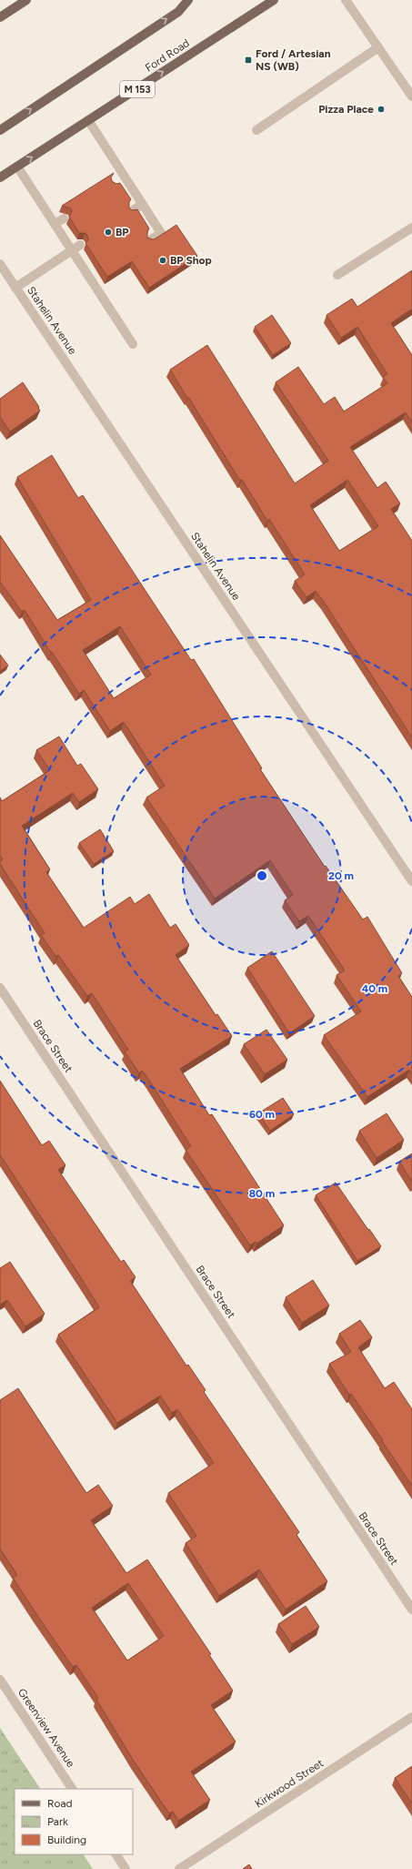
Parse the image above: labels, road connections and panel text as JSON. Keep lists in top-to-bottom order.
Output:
{
  "streets": {
    "main road": ["Ford Road", "M 153"],
    "street": [
      "Stahelin Avenue",
      "Brace Street",
      "Greenview Avenue",
      "Kirkwood Street"
    ]
  },
  "places": {
    "transit": ["Ford / Artesian NS (WB)"],
    "other": ["Pizza Place", "BP", "BP Shop"]
  },
  "legend": ["Road", "Park", "Building"],
  "rings": [
    "20 m",
    "40 m",
    "60 m",
    "80 m"
  ]
}
